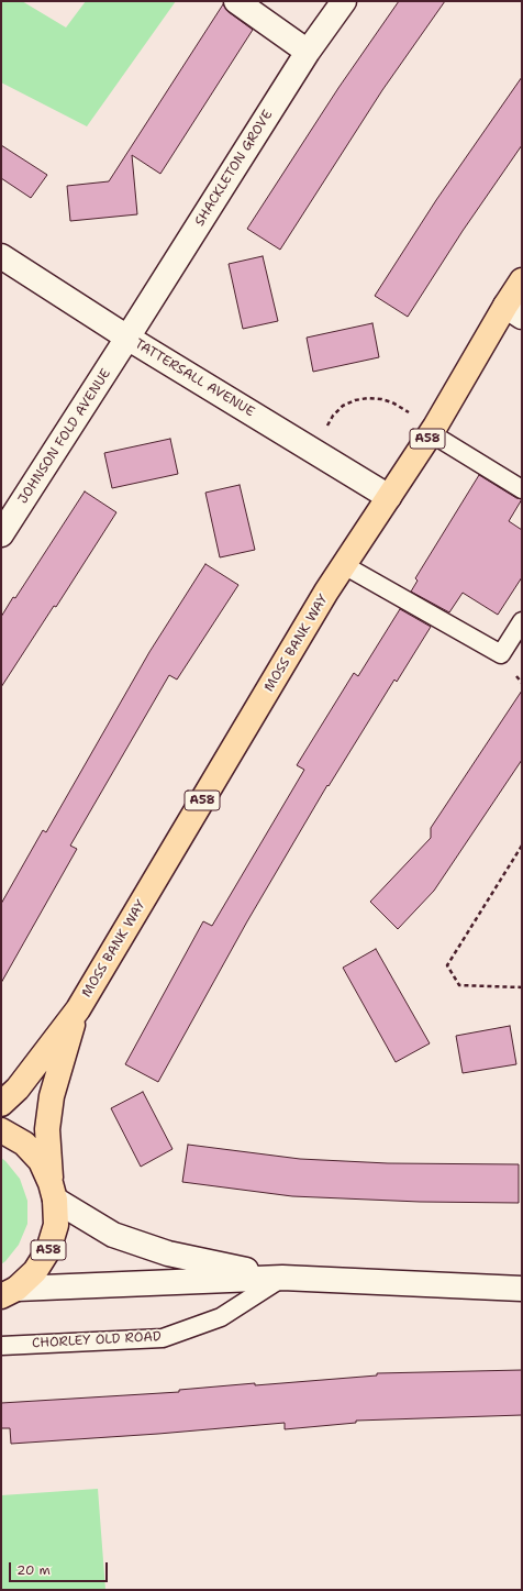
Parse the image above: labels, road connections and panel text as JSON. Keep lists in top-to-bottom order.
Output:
{
  "streets": {
    "highway": ["A58", "MOSS BANK WAY"],
    "street": ["SHACKLETON GROVE", "TATTERSALL AVENUE", "JOHNSON FOLD AVENUE"],
    "lane": ["CHORLEY OLD ROAD"]
  },
  "crossings": [
    ["SHACKLETON GROVE", "TATTERSALL AVENUE"],
    ["SHACKLETON GROVE", "JOHNSON FOLD AVENUE"],
    ["TATTERSALL AVENUE", "JOHNSON FOLD AVENUE"],
    ["TATTERSALL AVENUE", "MOSS BANK WAY"],
    ["A58", "MOSS BANK WAY"]
  ],
  "scale_bar": "20 m"
}
